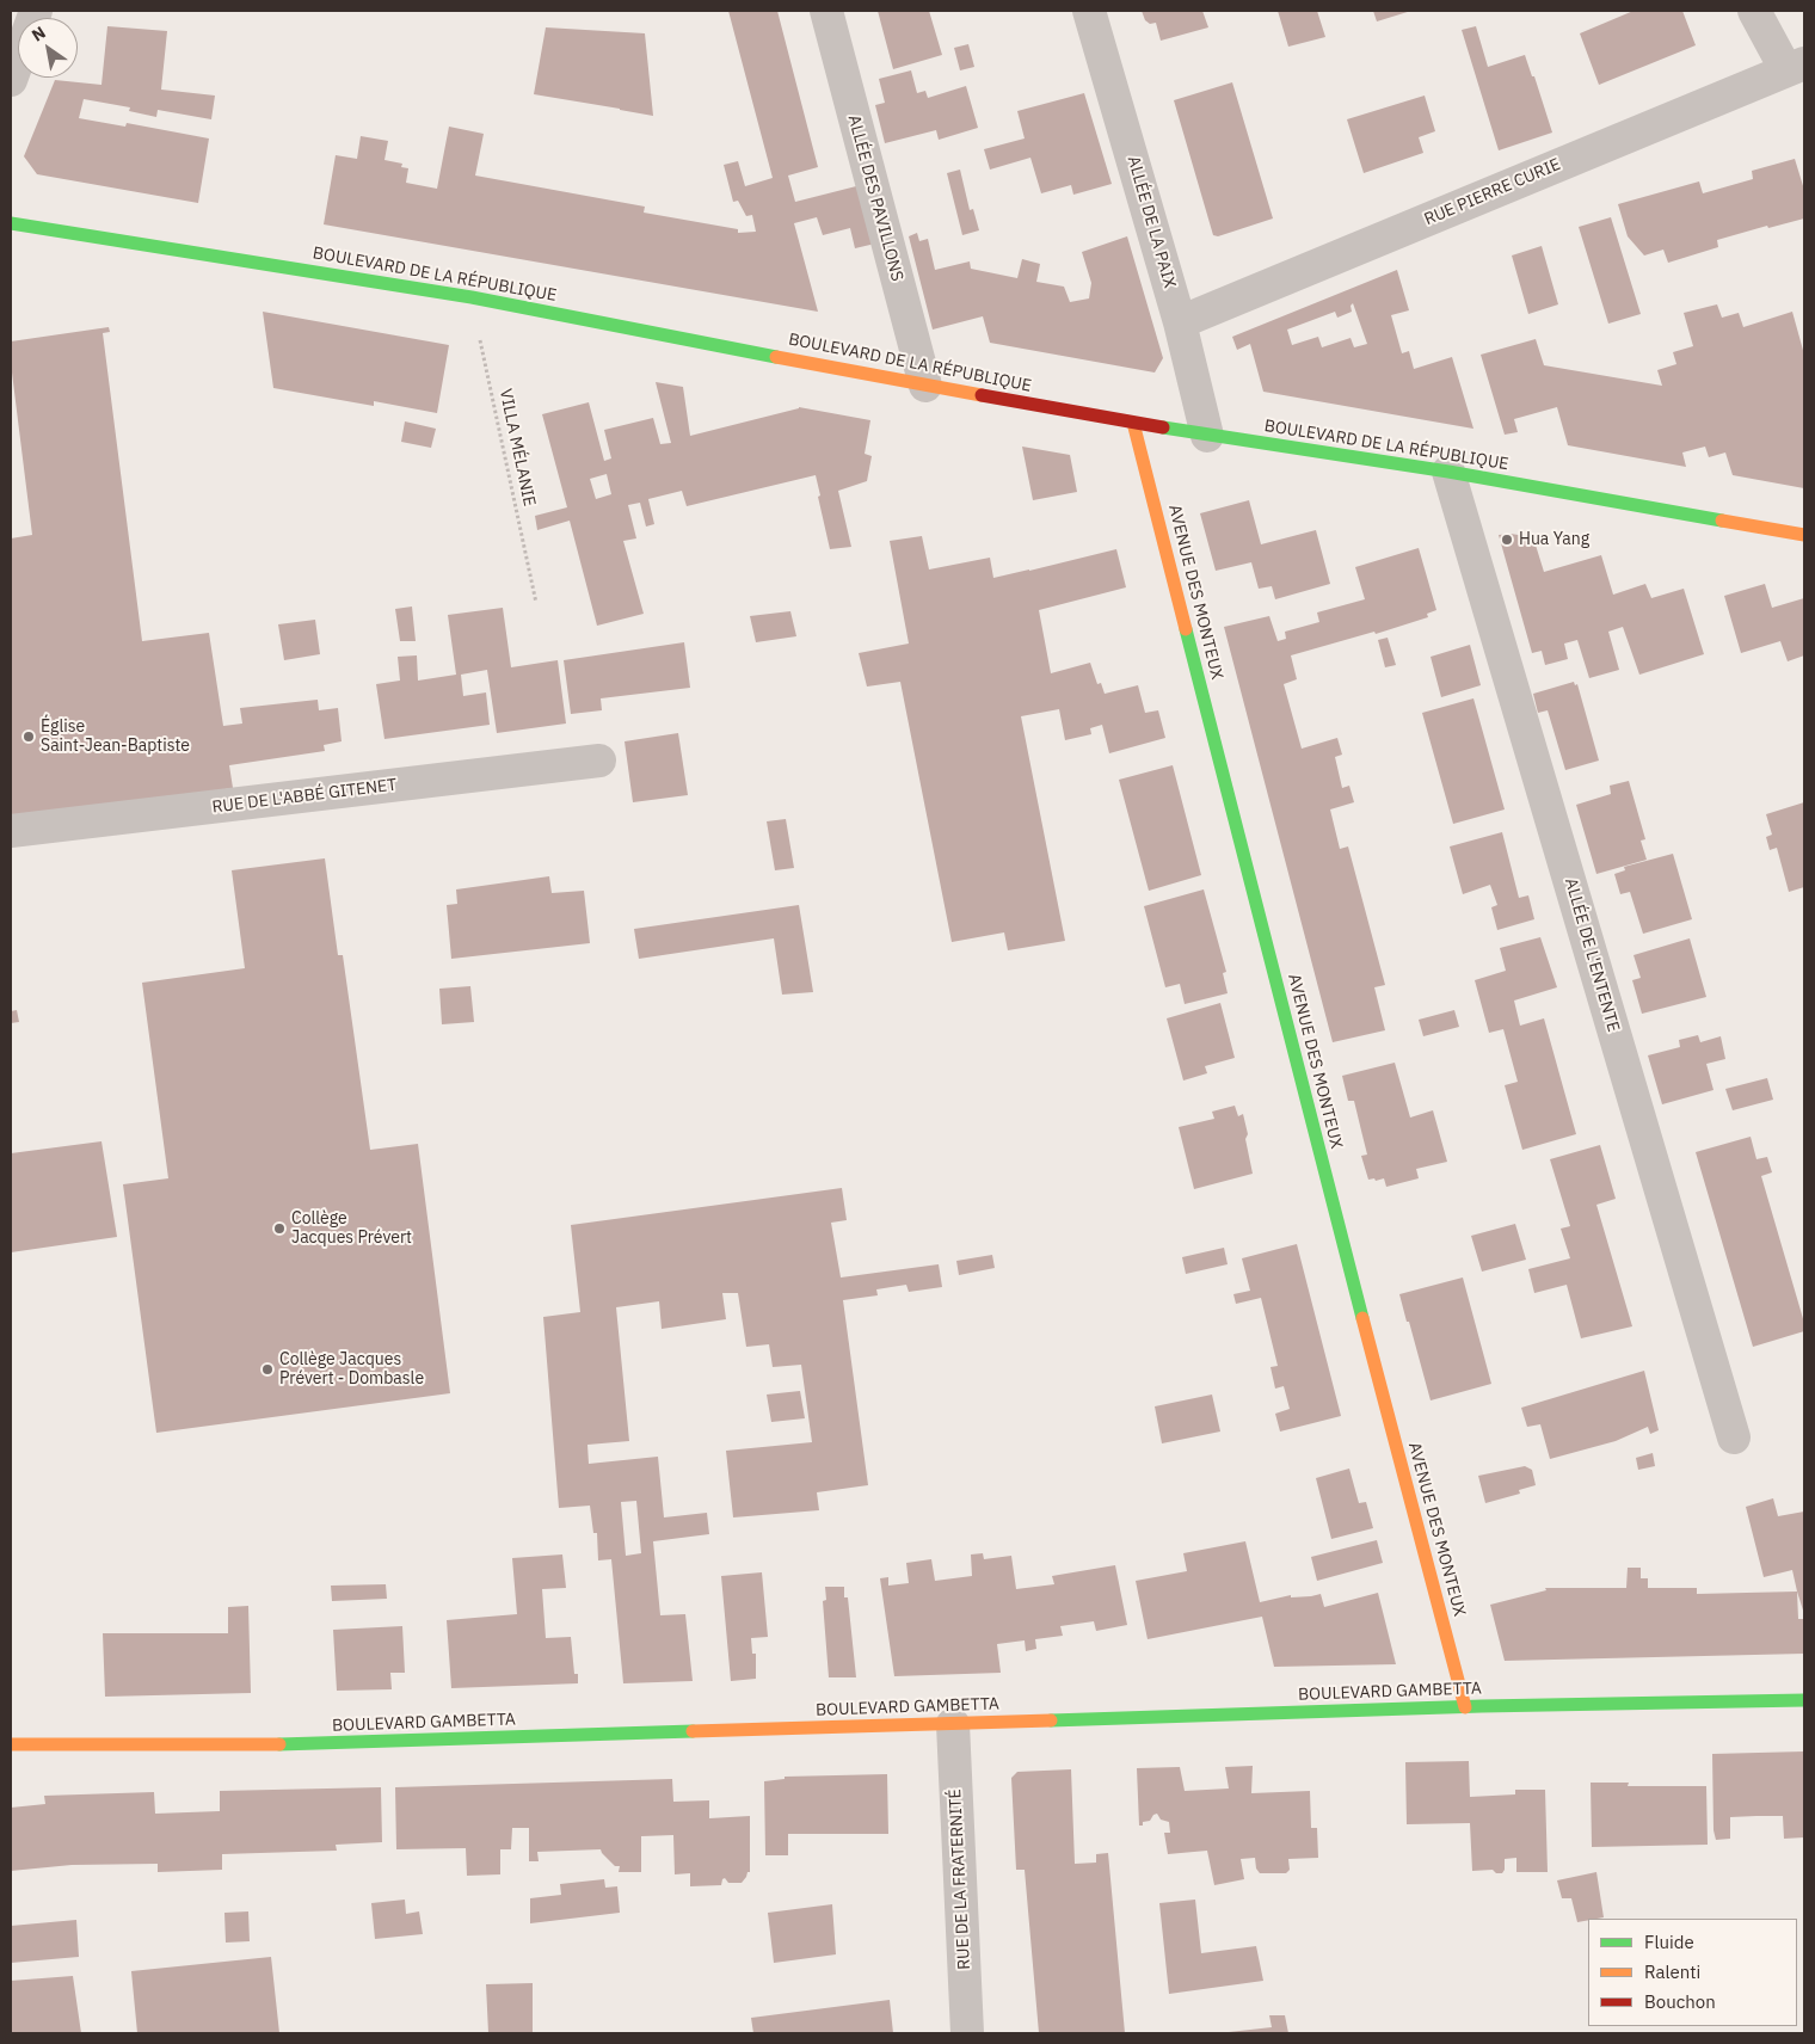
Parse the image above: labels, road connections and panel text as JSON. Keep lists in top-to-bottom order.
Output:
{
  "streets": {
    "street": [
      "RUE PIERRE CURIE",
      "ALLÉE DES PAVILLONS",
      "ALLÉE DE LA PAIX",
      "BOULEVARD DE LA RÉPUBLIQUE",
      "AVENUE DES MONTEUX",
      "RUE DE L'ABBÉ GITENET",
      "ALLÉE DE L'ENTENTE",
      "BOULEVARD GAMBETTA",
      "RUE DE LA FRATERNITÉ"
    ],
    "path": ["VILLA MÉLANIE"]
  },
  "crossings": [
    ["RUE PIERRE CURIE", "ALLÉE DE LA PAIX"],
    ["ALLÉE DES PAVILLONS", "BOULEVARD DE LA RÉPUBLIQUE"],
    ["ALLÉE DE LA PAIX", "BOULEVARD DE LA RÉPUBLIQUE"],
    ["BOULEVARD DE LA RÉPUBLIQUE", "VILLA MÉLANIE"],
    ["BOULEVARD DE LA RÉPUBLIQUE", "AVENUE DES MONTEUX"],
    ["BOULEVARD DE LA RÉPUBLIQUE", "ALLÉE DE L'ENTENTE"],
    ["AVENUE DES MONTEUX", "BOULEVARD GAMBETTA"],
    ["BOULEVARD GAMBETTA", "RUE DE LA FRATERNITÉ"]
  ],
  "places": [
    "Hua Yang",
    "Église Saint-Jean-Baptiste",
    "Collège Jacques Prévert",
    "Collège Jacques Prévert - Dombasle"
  ],
  "legend": ["Fluide", "Ralenti", "Bouchon"],
  "north": "top left"
}
